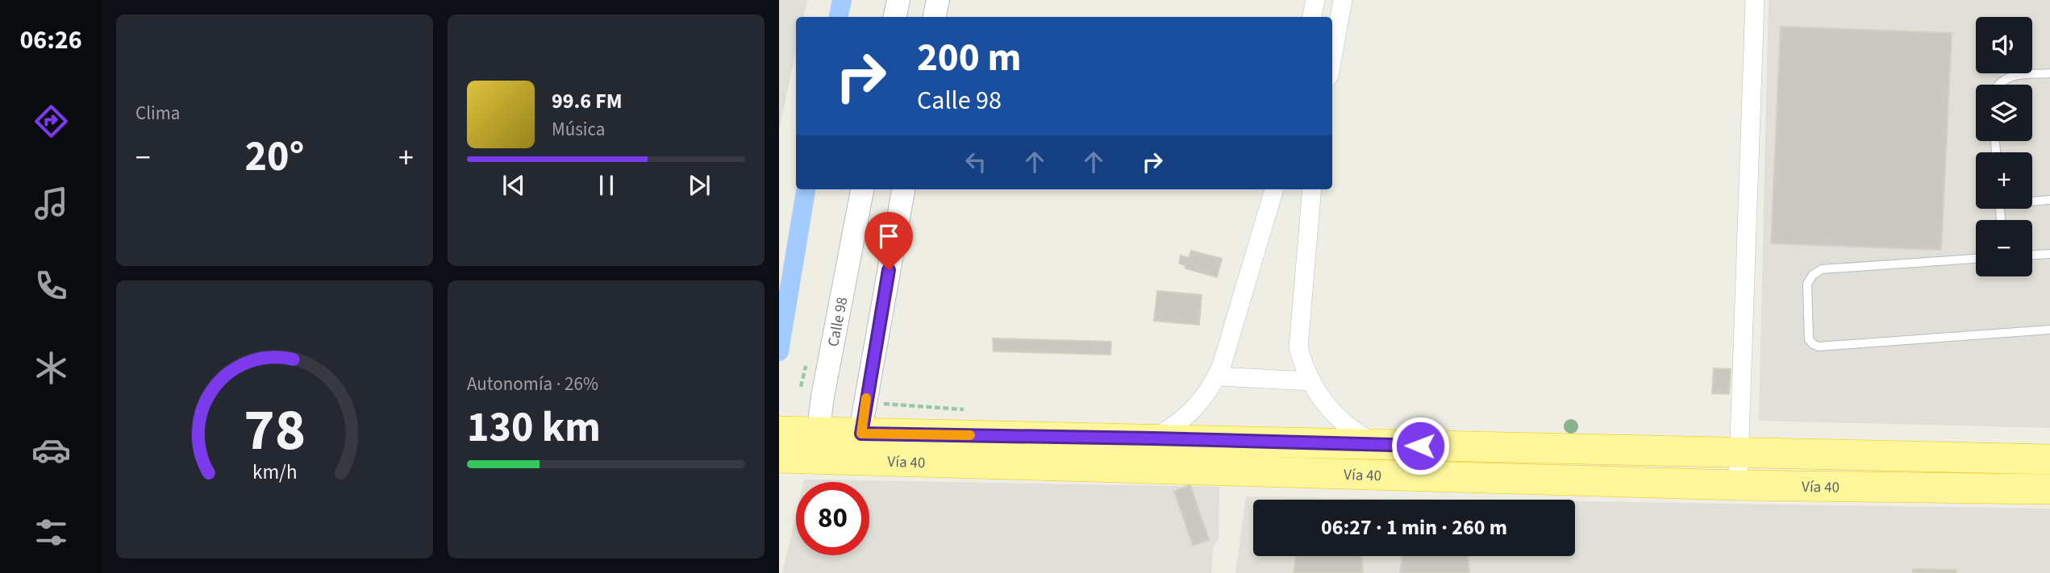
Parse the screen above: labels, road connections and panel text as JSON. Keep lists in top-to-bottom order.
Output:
{
  "streets": {
    "highway": ["Vía 40"],
    "street": ["Calle 98"]
  },
  "crossings": [
    ["Calle 98", "Vía 40"]
  ],
  "page": {
    "tabs": "06:26",
    "tile": [
      "Clima",
      ["Autonomía · 26%", "130 km"]
    ],
    "map_buttons": ["+", "−"],
    "turn": ["200 m", "Calle 98"],
    "song": ["99.6 FM", "Música"],
    "heat": ["−", "20°", "+"],
    "limit": "80",
    "trip": "06:27 · 1 min · 260 m",
    "gauge": ["78", "km/h"]
  }
}
